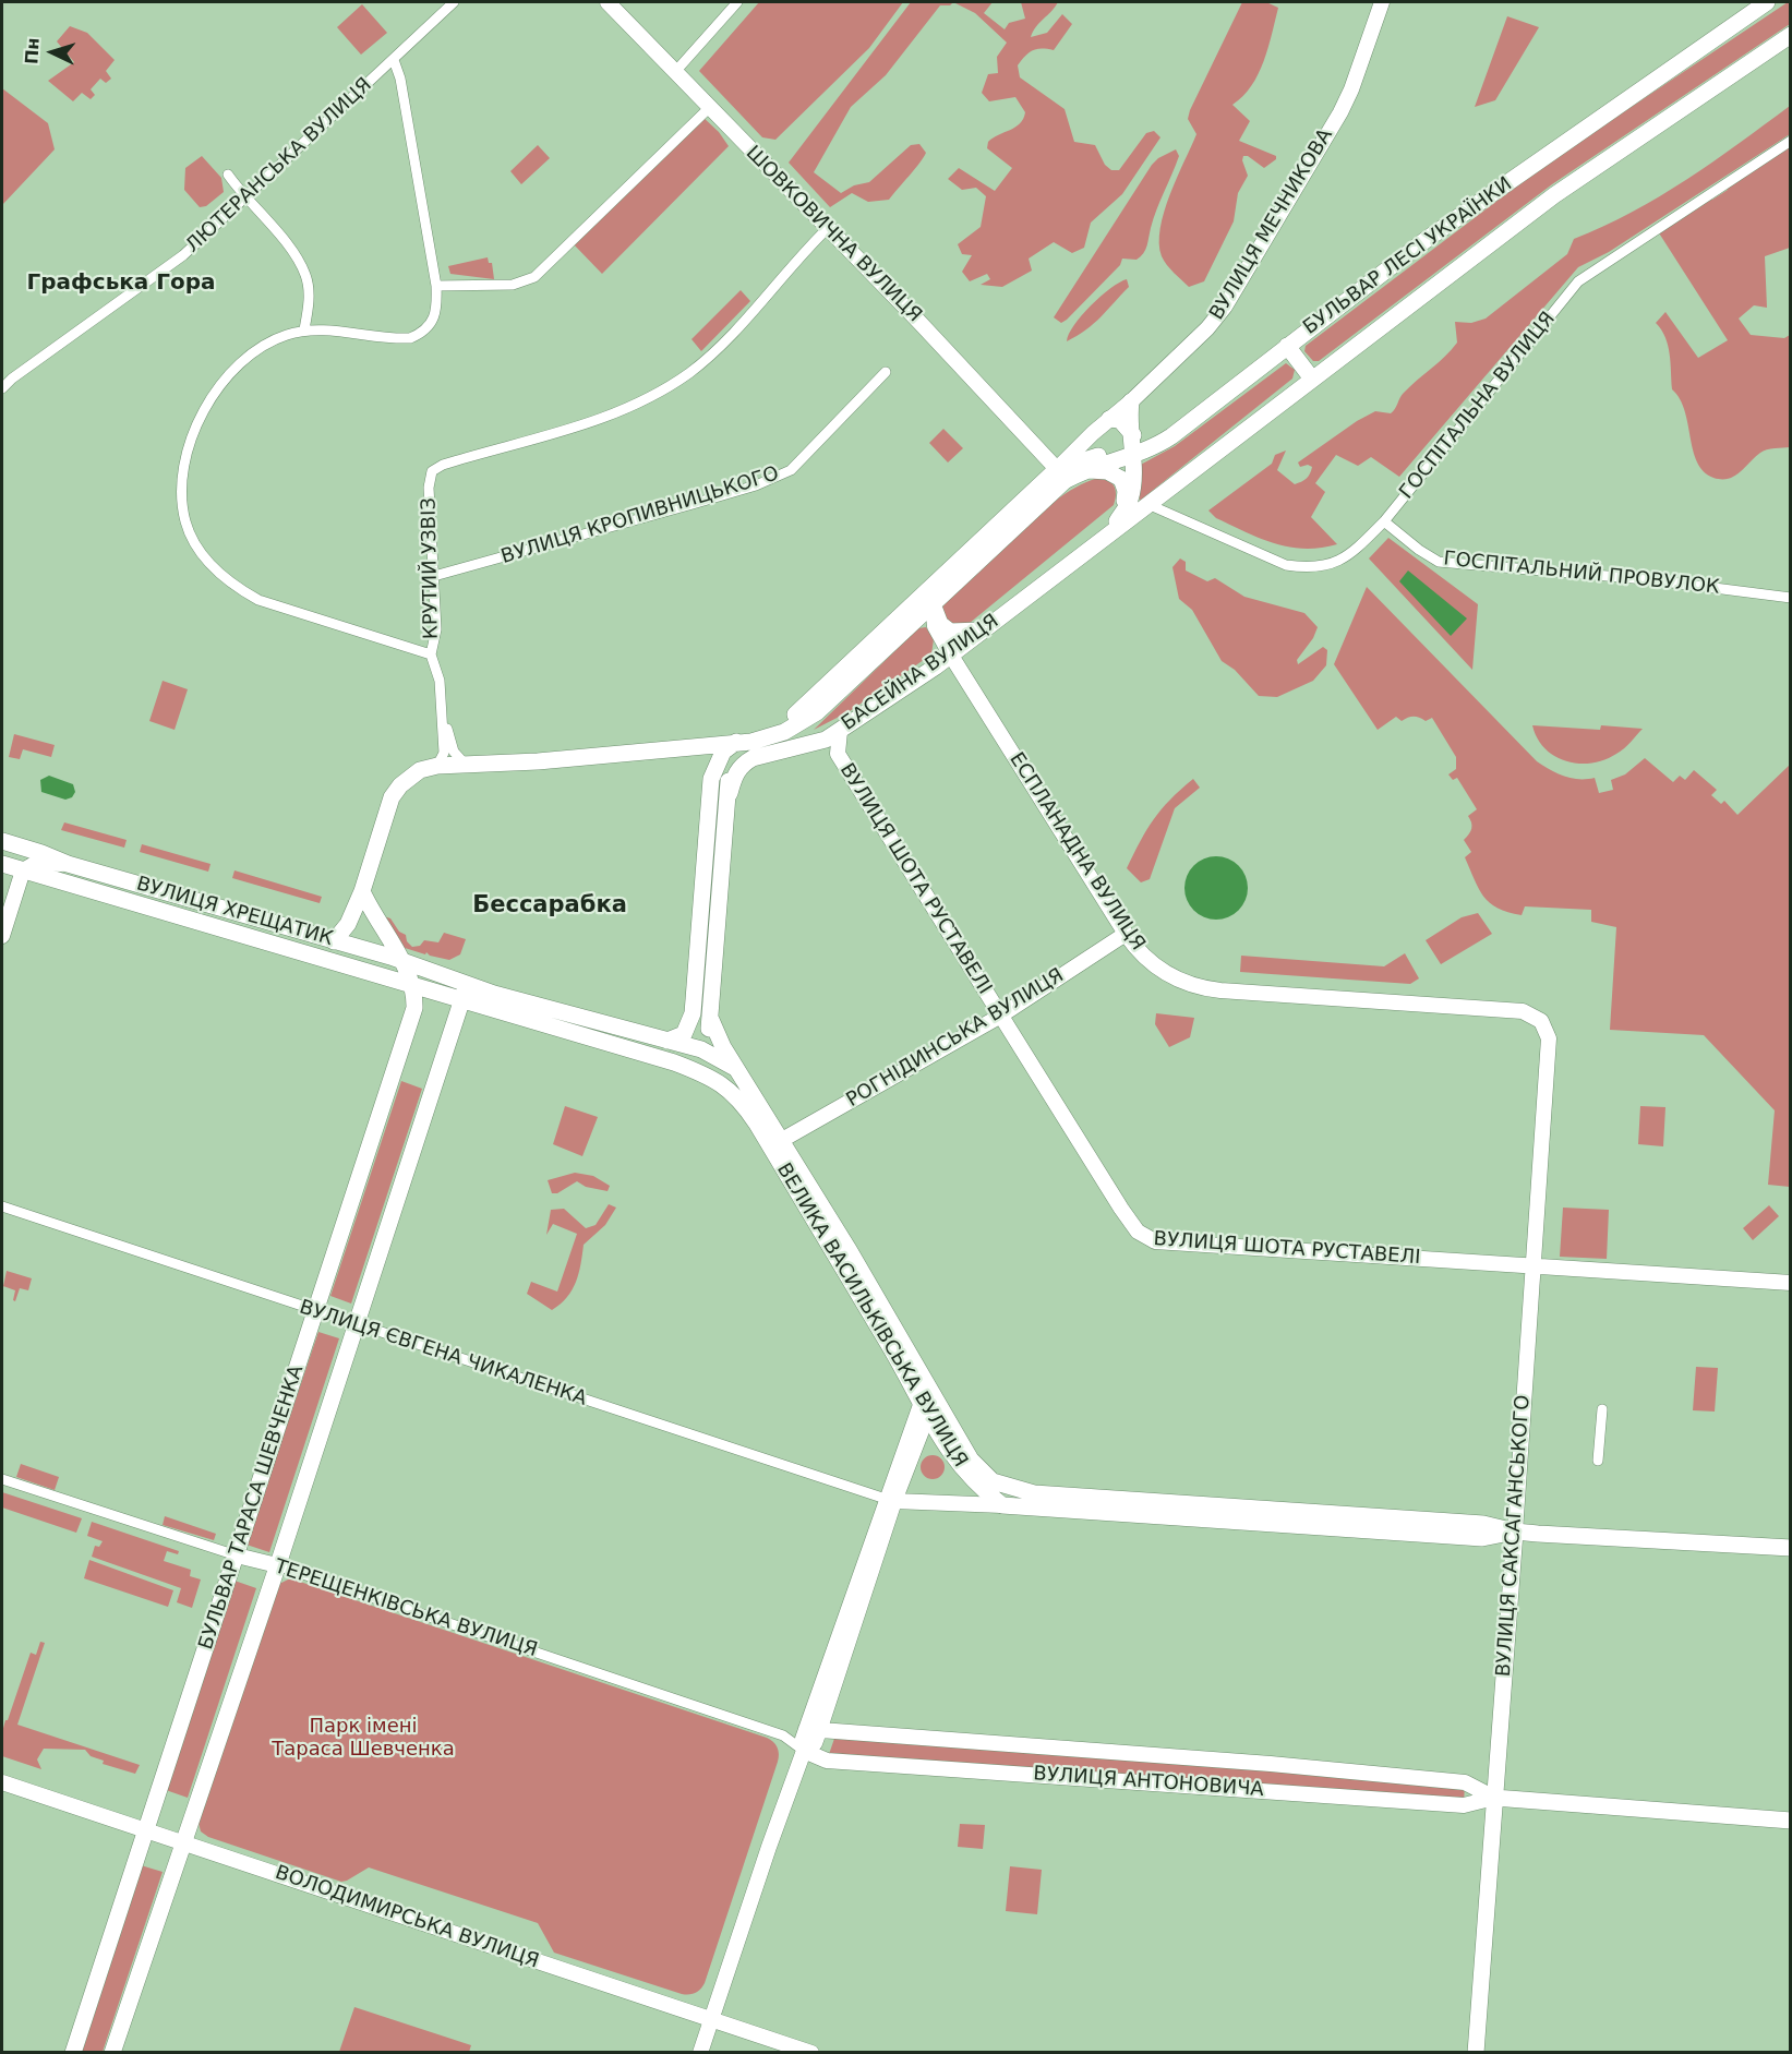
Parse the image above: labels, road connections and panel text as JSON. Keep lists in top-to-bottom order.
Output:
{
  "streets": {
    "main road": [
      "ВУЛИЦЯ МЕЧНИКОВА",
      "ШОВКОВИЧНА ВУЛИЦЯ",
      "БУЛЬВАР ЛЕСІ УКРАЇНКИ",
      "БАСЕЙНА ВУЛИЦЯ",
      "ЕСПЛАНАДНА ВУЛИЦЯ",
      "ВУЛИЦЯ ШОТА РУСТАВЕЛІ",
      "ВУЛИЦЯ ХРЕЩАТИК",
      "РОГНІДИНСЬКА ВУЛИЦЯ",
      "ВЕЛИКА ВАСИЛЬКІВСЬКА ВУЛИЦЯ",
      "БУЛЬВАР ТАРАСА ШЕВЧЕНКА",
      "ВУЛИЦЯ САКСАГАНСЬКОГО",
      "ТЕРЕЩЕНКІВСЬКА ВУЛИЦЯ",
      "ВУЛИЦЯ АНТОНОВИЧА",
      "ВОЛОДИМИРСЬКА ВУЛИЦЯ"
    ],
    "street": [
      "ЛЮТЕРАНСЬКА ВУЛИЦЯ",
      "ГОСПІТАЛЬНА ВУЛИЦЯ",
      "ВУЛИЦЯ КРОПИВНИЦЬКОГО",
      "КРУТИЙ УЗВІЗ",
      "ГОСПІТАЛЬНИЙ ПРОВУЛОК",
      "ВУЛИЦЯ ЄВГЕНА ЧИКАЛЕНКА"
    ]
  },
  "crossings": [
    ["ВУЛИЦЯ МЕЧНИКОВА", "ШОВКОВИЧНА ВУЛИЦЯ"],
    ["ВУЛИЦЯ МЕЧНИКОВА", "БУЛЬВАР ЛЕСІ УКРАЇНКИ"],
    ["ВУЛИЦЯ МЕЧНИКОВА", "БАСЕЙНА ВУЛИЦЯ"],
    ["ШОВКОВИЧНА ВУЛИЦЯ", "КРУТИЙ УЗВІЗ"],
    ["ШОВКОВИЧНА ВУЛИЦЯ", "БАСЕЙНА ВУЛИЦЯ"],
    ["БУЛЬВАР ЛЕСІ УКРАЇНКИ", "ГОСПІТАЛЬНА ВУЛИЦЯ"],
    ["БУЛЬВАР ЛЕСІ УКРАЇНКИ", "БАСЕЙНА ВУЛИЦЯ"],
    ["ГОСПІТАЛЬНА ВУЛИЦЯ", "ГОСПІТАЛЬНИЙ ПРОВУЛОК"],
    ["ВУЛИЦЯ КРОПИВНИЦЬКОГО", "КРУТИЙ УЗВІЗ"],
    ["КРУТИЙ УЗВІЗ", "БАСЕЙНА ВУЛИЦЯ"],
    ["БАСЕЙНА ВУЛИЦЯ", "ЕСПЛАНАДНА ВУЛИЦЯ"],
    ["БАСЕЙНА ВУЛИЦЯ", "ВУЛИЦЯ ШОТА РУСТАВЕЛІ"],
    ["ЕСПЛАНАДНА ВУЛИЦЯ", "РОГНІДИНСЬКА ВУЛИЦЯ"],
    ["ЕСПЛАНАДНА ВУЛИЦЯ", "ВУЛИЦЯ САКСАГАНСЬКОГО"],
    ["ВУЛИЦЯ ШОТА РУСТАВЕЛІ", "РОГНІДИНСЬКА ВУЛИЦЯ"],
    ["ВУЛИЦЯ ШОТА РУСТАВЕЛІ", "ВУЛИЦЯ САКСАГАНСЬКОГО"],
    ["ВУЛИЦЯ ХРЕЩАТИК", "ВЕЛИКА ВАСИЛЬКІВСЬКА ВУЛИЦЯ"],
    ["ВУЛИЦЯ ХРЕЩАТИК", "БУЛЬВАР ТАРАСА ШЕВЧЕНКА"],
    ["РОГНІДИНСЬКА ВУЛИЦЯ", "ВЕЛИКА ВАСИЛЬКІВСЬКА ВУЛИЦЯ"],
    ["ВЕЛИКА ВАСИЛЬКІВСЬКА ВУЛИЦЯ", "БУЛЬВАР ТАРАСА ШЕВЧЕНКА"],
    ["ВЕЛИКА ВАСИЛЬКІВСЬКА ВУЛИЦЯ", "ВУЛИЦЯ САКСАГАНСЬКОГО"],
    ["ВУЛИЦЯ ЄВГЕНА ЧИКАЛЕНКА", "БУЛЬВАР ТАРАСА ШЕВЧЕНКА"],
    ["БУЛЬВАР ТАРАСА ШЕВЧЕНКА", "ТЕРЕЩЕНКІВСЬКА ВУЛИЦЯ"],
    ["БУЛЬВАР ТАРАСА ШЕВЧЕНКА", "ВОЛОДИМИРСЬКА ВУЛИЦЯ"],
    ["ВУЛИЦЯ САКСАГАНСЬКОГО", "ВУЛИЦЯ АНТОНОВИЧА"],
    ["ТЕРЕЩЕНКІВСЬКА ВУЛИЦЯ", "ВУЛИЦЯ АНТОНОВИЧА"]
  ],
  "districts": ["Графська Гора", "Бессарабка"],
  "parks": ["Парк імені Тараса Шевченка"],
  "north": "left"
}
